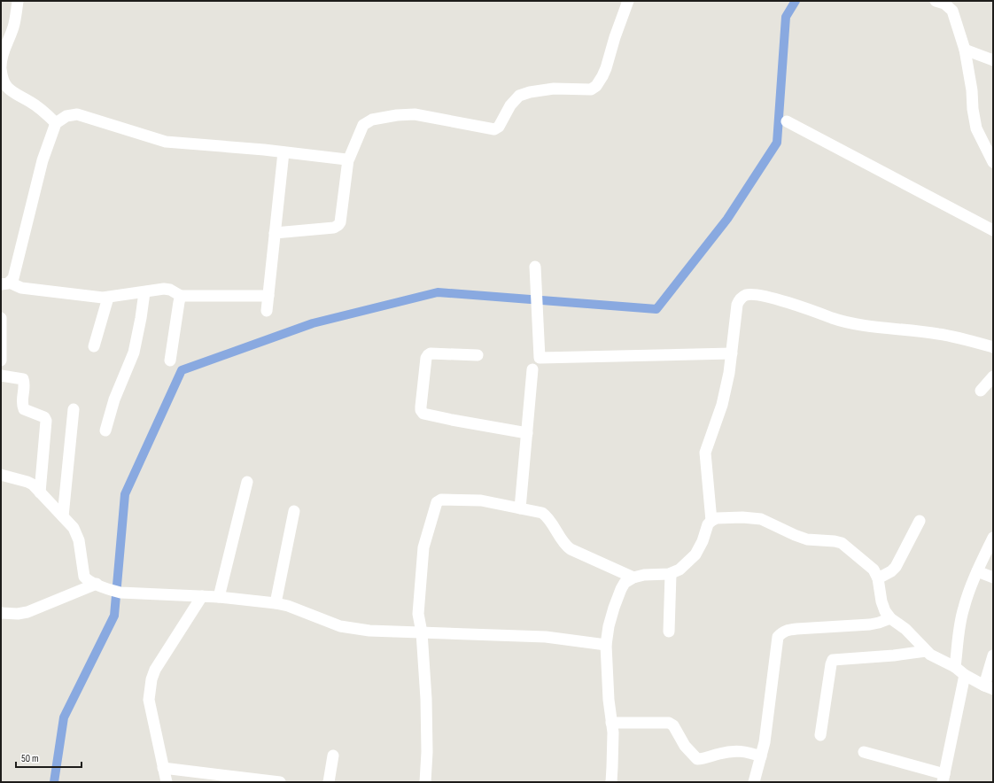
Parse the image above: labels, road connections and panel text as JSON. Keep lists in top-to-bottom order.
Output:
{
  "scale_bar": "50 m"
}
